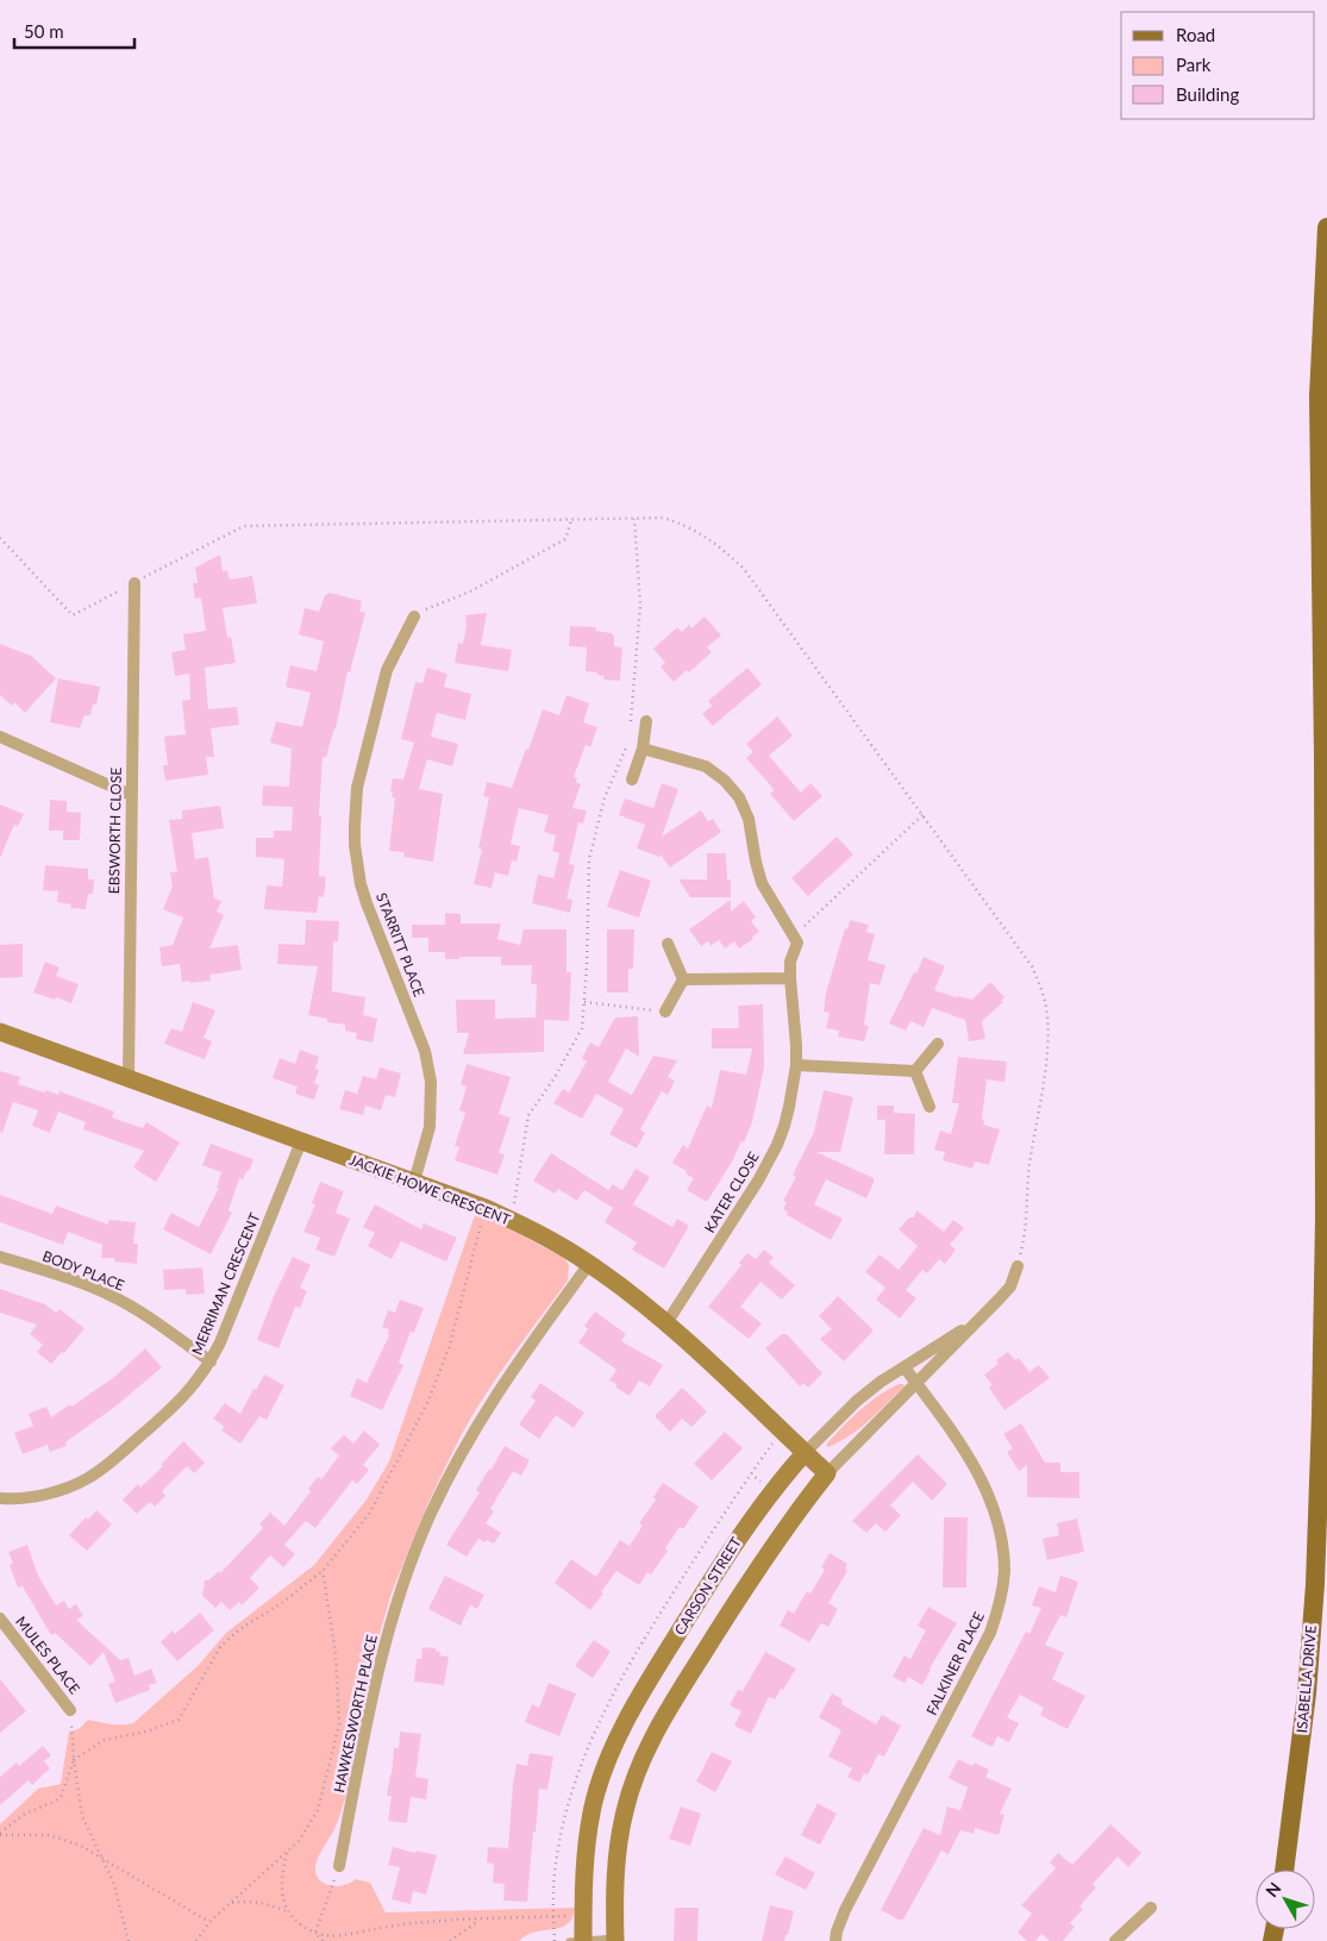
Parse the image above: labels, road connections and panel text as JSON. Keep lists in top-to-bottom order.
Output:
{
  "streets": {
    "main road": ["ISABELLA DRIVE"],
    "street": [
      "EBSWORTH CLOSE",
      "STARRITT PLACE",
      "JACKIE HOWE CRESCENT",
      "KATER CLOSE",
      "BODY PLACE",
      "MERRIMAN CRESCENT",
      "CARSON STREET",
      "MULES PLACE",
      "FALKINER PLACE",
      "HAWKESWORTH PLACE"
    ]
  },
  "crossings": [
    ["EBSWORTH CLOSE", "JACKIE HOWE CRESCENT"],
    ["STARRITT PLACE", "JACKIE HOWE CRESCENT"],
    ["JACKIE HOWE CRESCENT", "KATER CLOSE"],
    ["JACKIE HOWE CRESCENT", "MERRIMAN CRESCENT"],
    ["JACKIE HOWE CRESCENT", "CARSON STREET"],
    ["JACKIE HOWE CRESCENT", "HAWKESWORTH PLACE"],
    ["BODY PLACE", "MERRIMAN CRESCENT"],
    ["CARSON STREET", "FALKINER PLACE"]
  ],
  "legend": ["Road", "Park", "Building"],
  "scale_bar": "50 m",
  "north": "top left"
}
